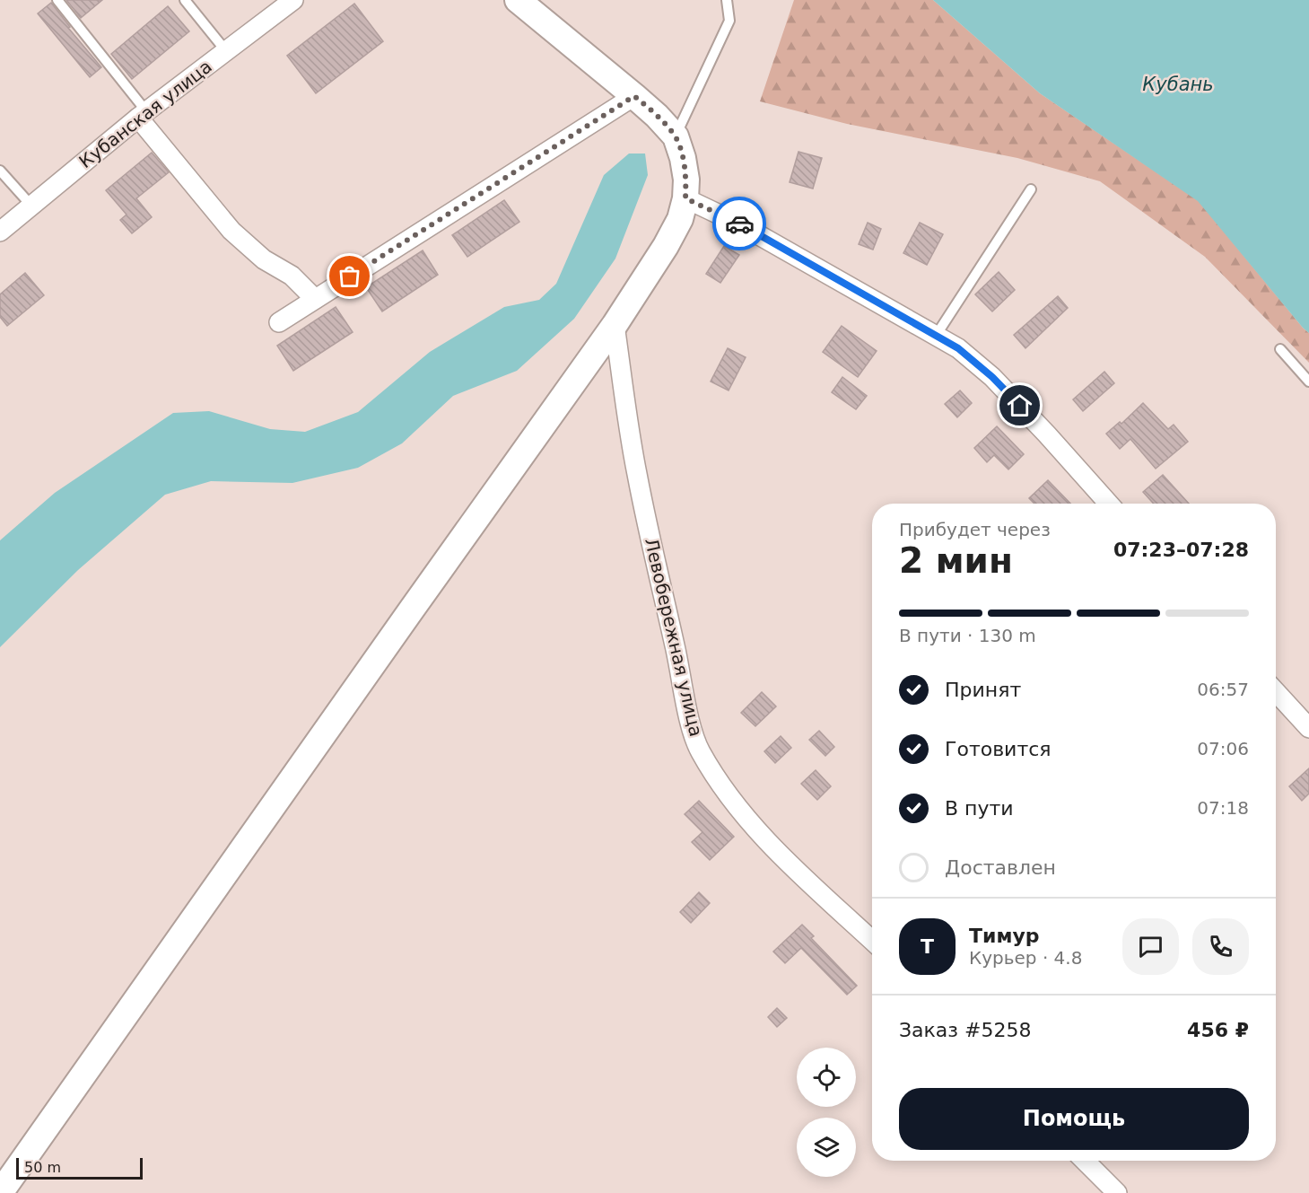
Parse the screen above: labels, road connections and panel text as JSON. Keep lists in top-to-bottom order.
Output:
{
  "streets": {
    "street": ["Кубанская улица", "Левобережная улица"]
  },
  "water": ["Кубань"],
  "scale_bar": "50 m",
  "page": {
    "heading": ["2 мин", "Прибудет через", "07:23–07:28"],
    "panel": [
      "Тимур",
      "Курьер · 4.8",
      "Заказ #5258",
      "456 ₽"
    ],
    "bar": "В пути · 130 m",
    "list": [
      ["Принят", "06:57"],
      ["Готовится", "07:06"],
      ["В пути", "07:18"],
      "Доставлен"
    ],
    "round": "Т",
    "buttons": "Помощь",
    "scale": "50 m"
  }
}
